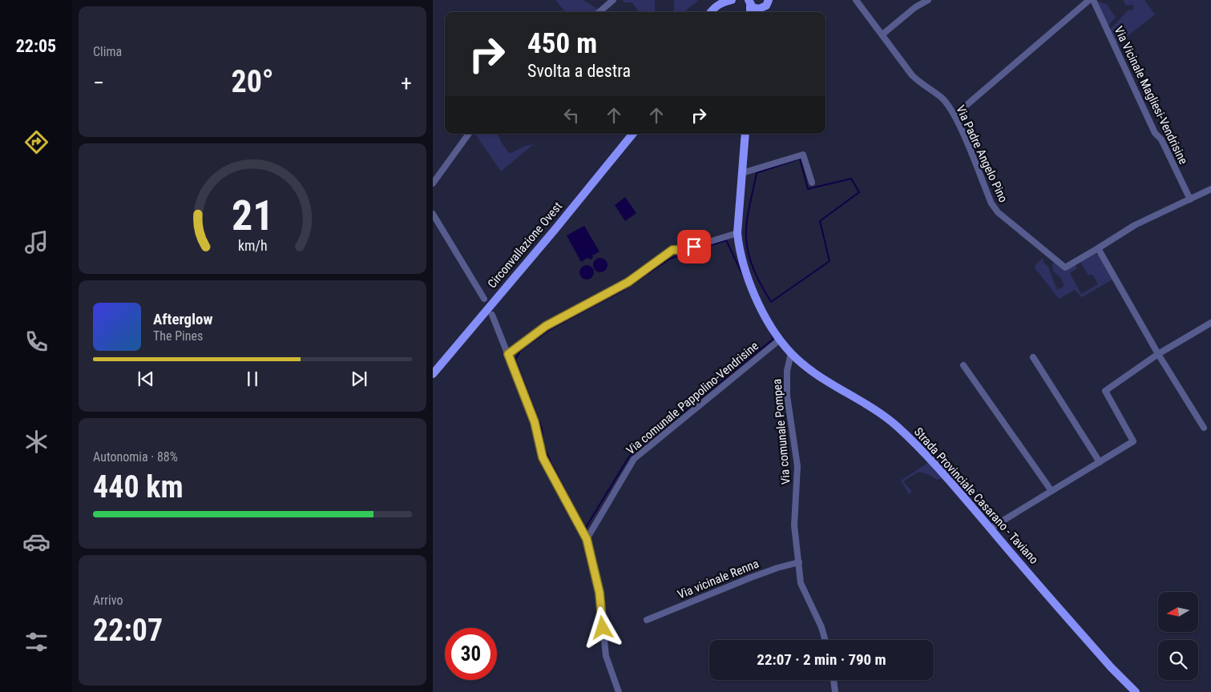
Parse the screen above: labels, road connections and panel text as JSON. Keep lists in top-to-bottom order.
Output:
{
  "streets": {
    "main road": ["Circonvallazione Ovest", "Strada Provinciale Casarano - Taviano"],
    "street": [
      "Via Vicinale Magliesi-Vendrisine",
      "Via Padre Angelo Pino",
      "Via comunale Pappolino-Vendrisine",
      "Via comunale Pompea",
      "Via vicinale Renna"
    ]
  },
  "crossings": [
    ["Via comunale Pappolino-Vendrisine", "Strada Provinciale Casarano - Taviano"],
    ["Via comunale Pompea", "Strada Provinciale Casarano - Taviano"],
    ["Via comunale Pompea", "Via vicinale Renna"]
  ],
  "north": "left",
  "page": {
    "tabs": "22:05",
    "tile": [
      "Clima",
      ["Autonomia · 88%", "440 km"],
      ["Arrivo", "22:07"]
    ],
    "turn": ["450 m", "Svolta a destra"],
    "heat": ["−", "20°", "+"],
    "song": ["Afterglow", "The Pines"],
    "limit": "30",
    "trip": "22:07 · 2 min · 790 m",
    "gauge": ["21", "km/h"]
  }
}
